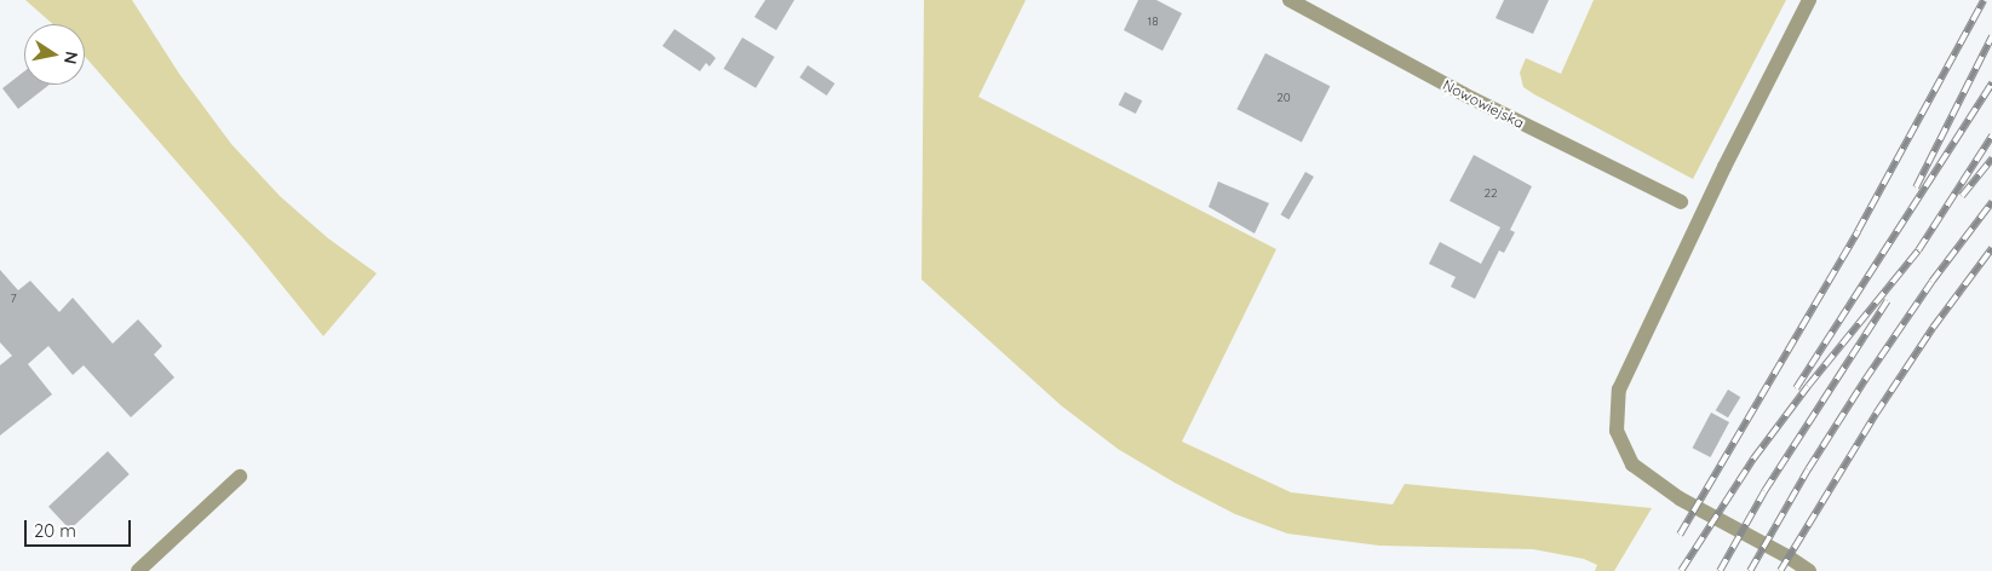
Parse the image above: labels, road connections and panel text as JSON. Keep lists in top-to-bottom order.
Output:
{
  "streets": {
    "street": ["Nowowiejska"]
  },
  "house_numbers": [
    "18",
    "20",
    "22",
    "7"
  ],
  "scale_bar": "20 m",
  "north": "right"
}
